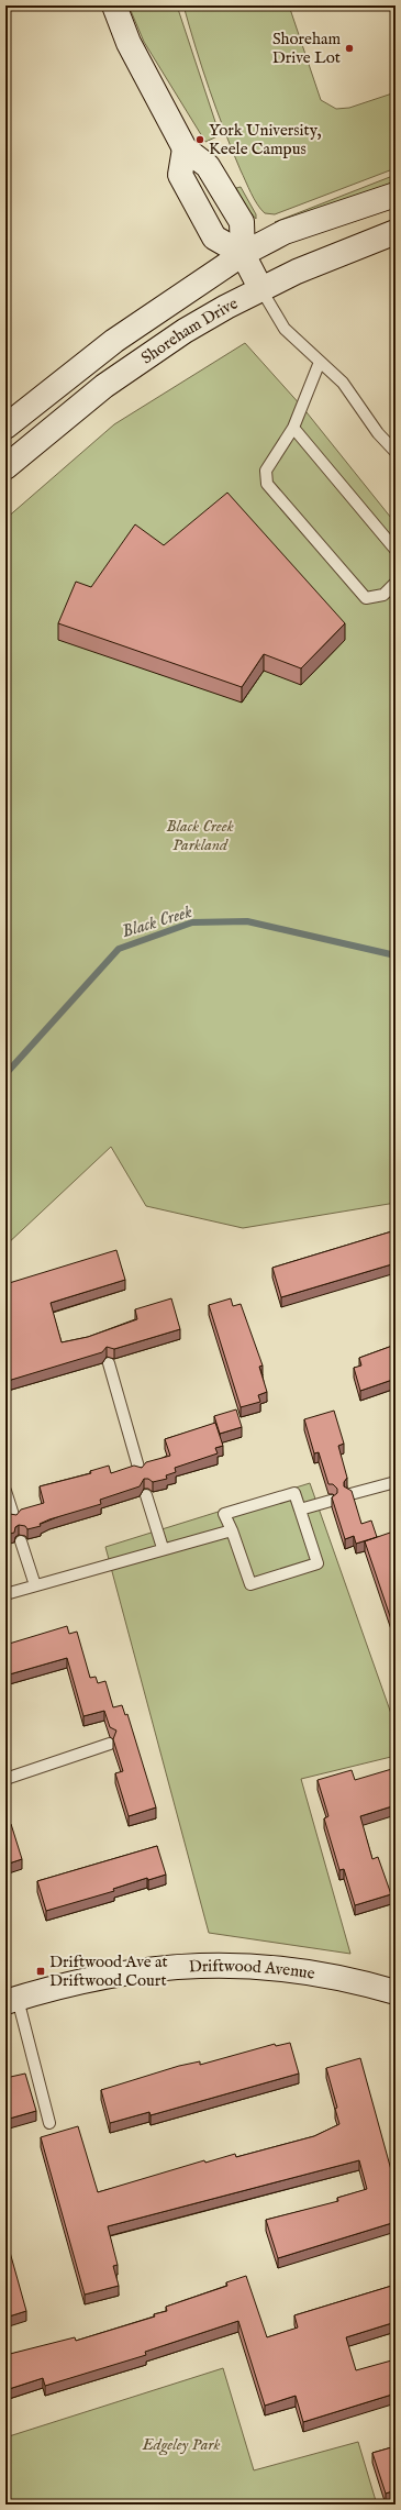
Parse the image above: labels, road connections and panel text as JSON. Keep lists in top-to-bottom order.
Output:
{
  "streets": {
    "street": ["Shoreham Drive", "Driftwood Avenue"]
  },
  "water": ["Black Creek"],
  "parks": ["Black Creek Parkland", "Edgeley Park"],
  "places": {
    "other": ["Shoreham Drive Lot", "York University, Keele Campus"],
    "transit": ["Driftwood Ave at Driftwood Court"]
  }
}
